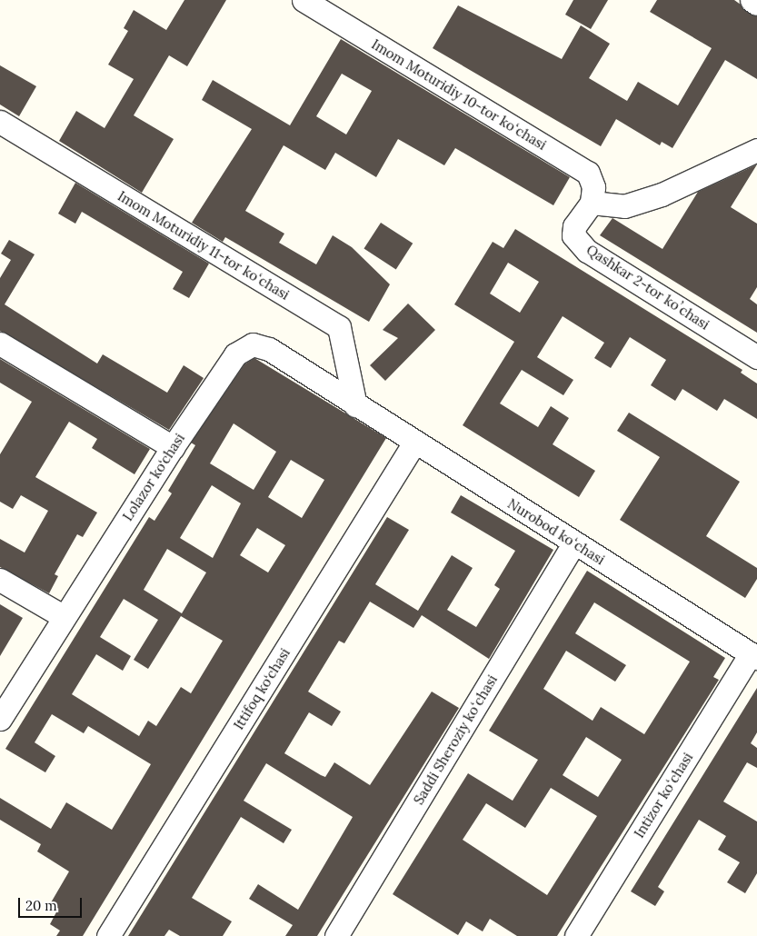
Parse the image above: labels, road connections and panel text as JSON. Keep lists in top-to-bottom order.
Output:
{
  "streets": {
    "street": [
      "Imom Moturidiy 10-tor koʻchasi",
      "Imom Moturidiy 11-tor koʻchasi",
      "Qashkar 2-tor koʼchasi",
      "Lolazor ko‘chasi",
      "Nurobod koʻchasi",
      "Ittifoq ko‘chasi",
      "Saddi Sheroziy koʻchasi",
      "Intizor koʻchasi"
    ]
  },
  "crossings": [
    ["Imom Moturidiy 10-tor koʻchasi", "Qashkar 2-tor koʼchasi"],
    ["Imom Moturidiy 11-tor koʻchasi", "Lolazor ko‘chasi"],
    ["Imom Moturidiy 11-tor koʻchasi", "Nurobod koʻchasi"],
    ["Lolazor ko‘chasi", "Nurobod koʻchasi"],
    ["Nurobod koʻchasi", "Ittifoq ko‘chasi"],
    ["Nurobod koʻchasi", "Saddi Sheroziy koʻchasi"],
    ["Nurobod koʻchasi", "Intizor koʻchasi"]
  ],
  "scale_bar": "20 m"
}
